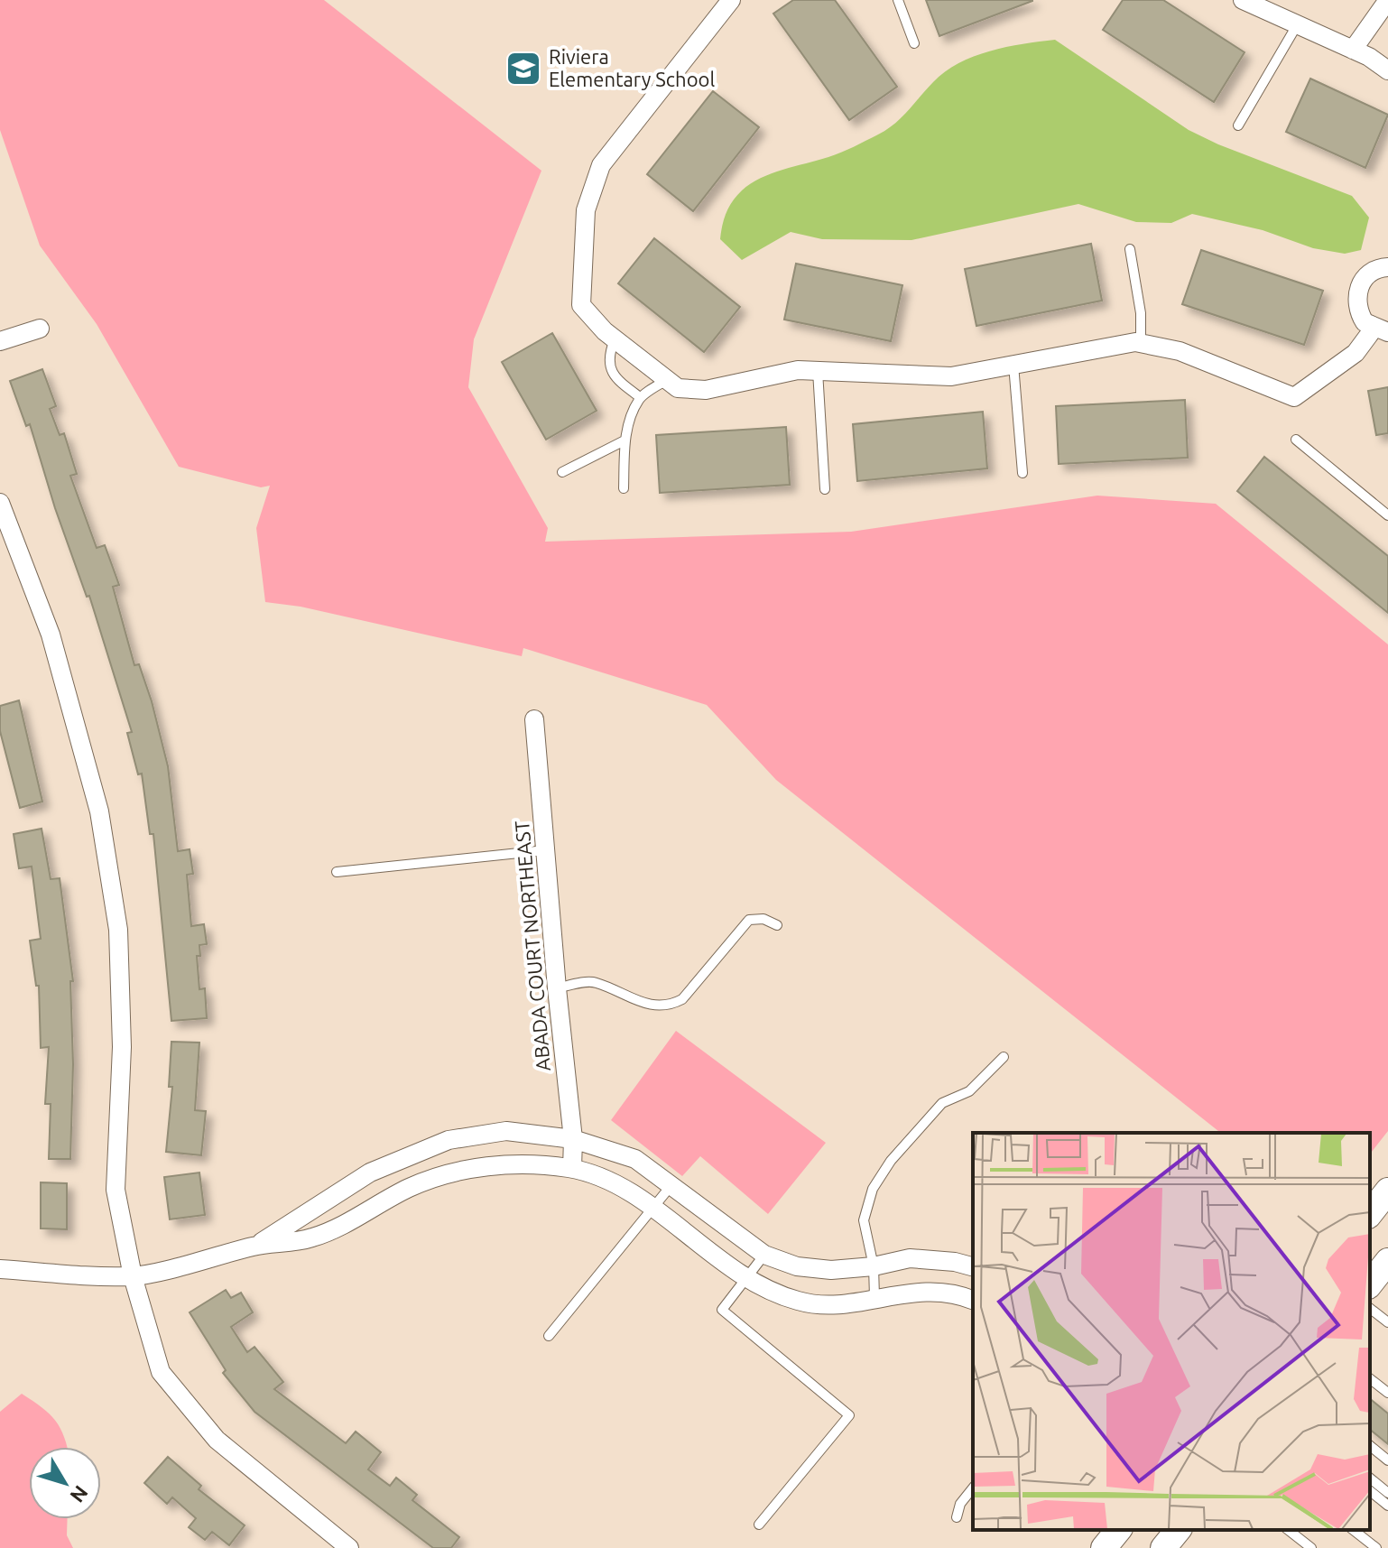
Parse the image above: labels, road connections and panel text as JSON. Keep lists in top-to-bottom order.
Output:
{
  "streets": {
    "street": ["ABADA COURT NORTHEAST"]
  },
  "places": {
    "school or university": ["Riviera Elementary School"]
  },
  "north": "bottom right"
}
